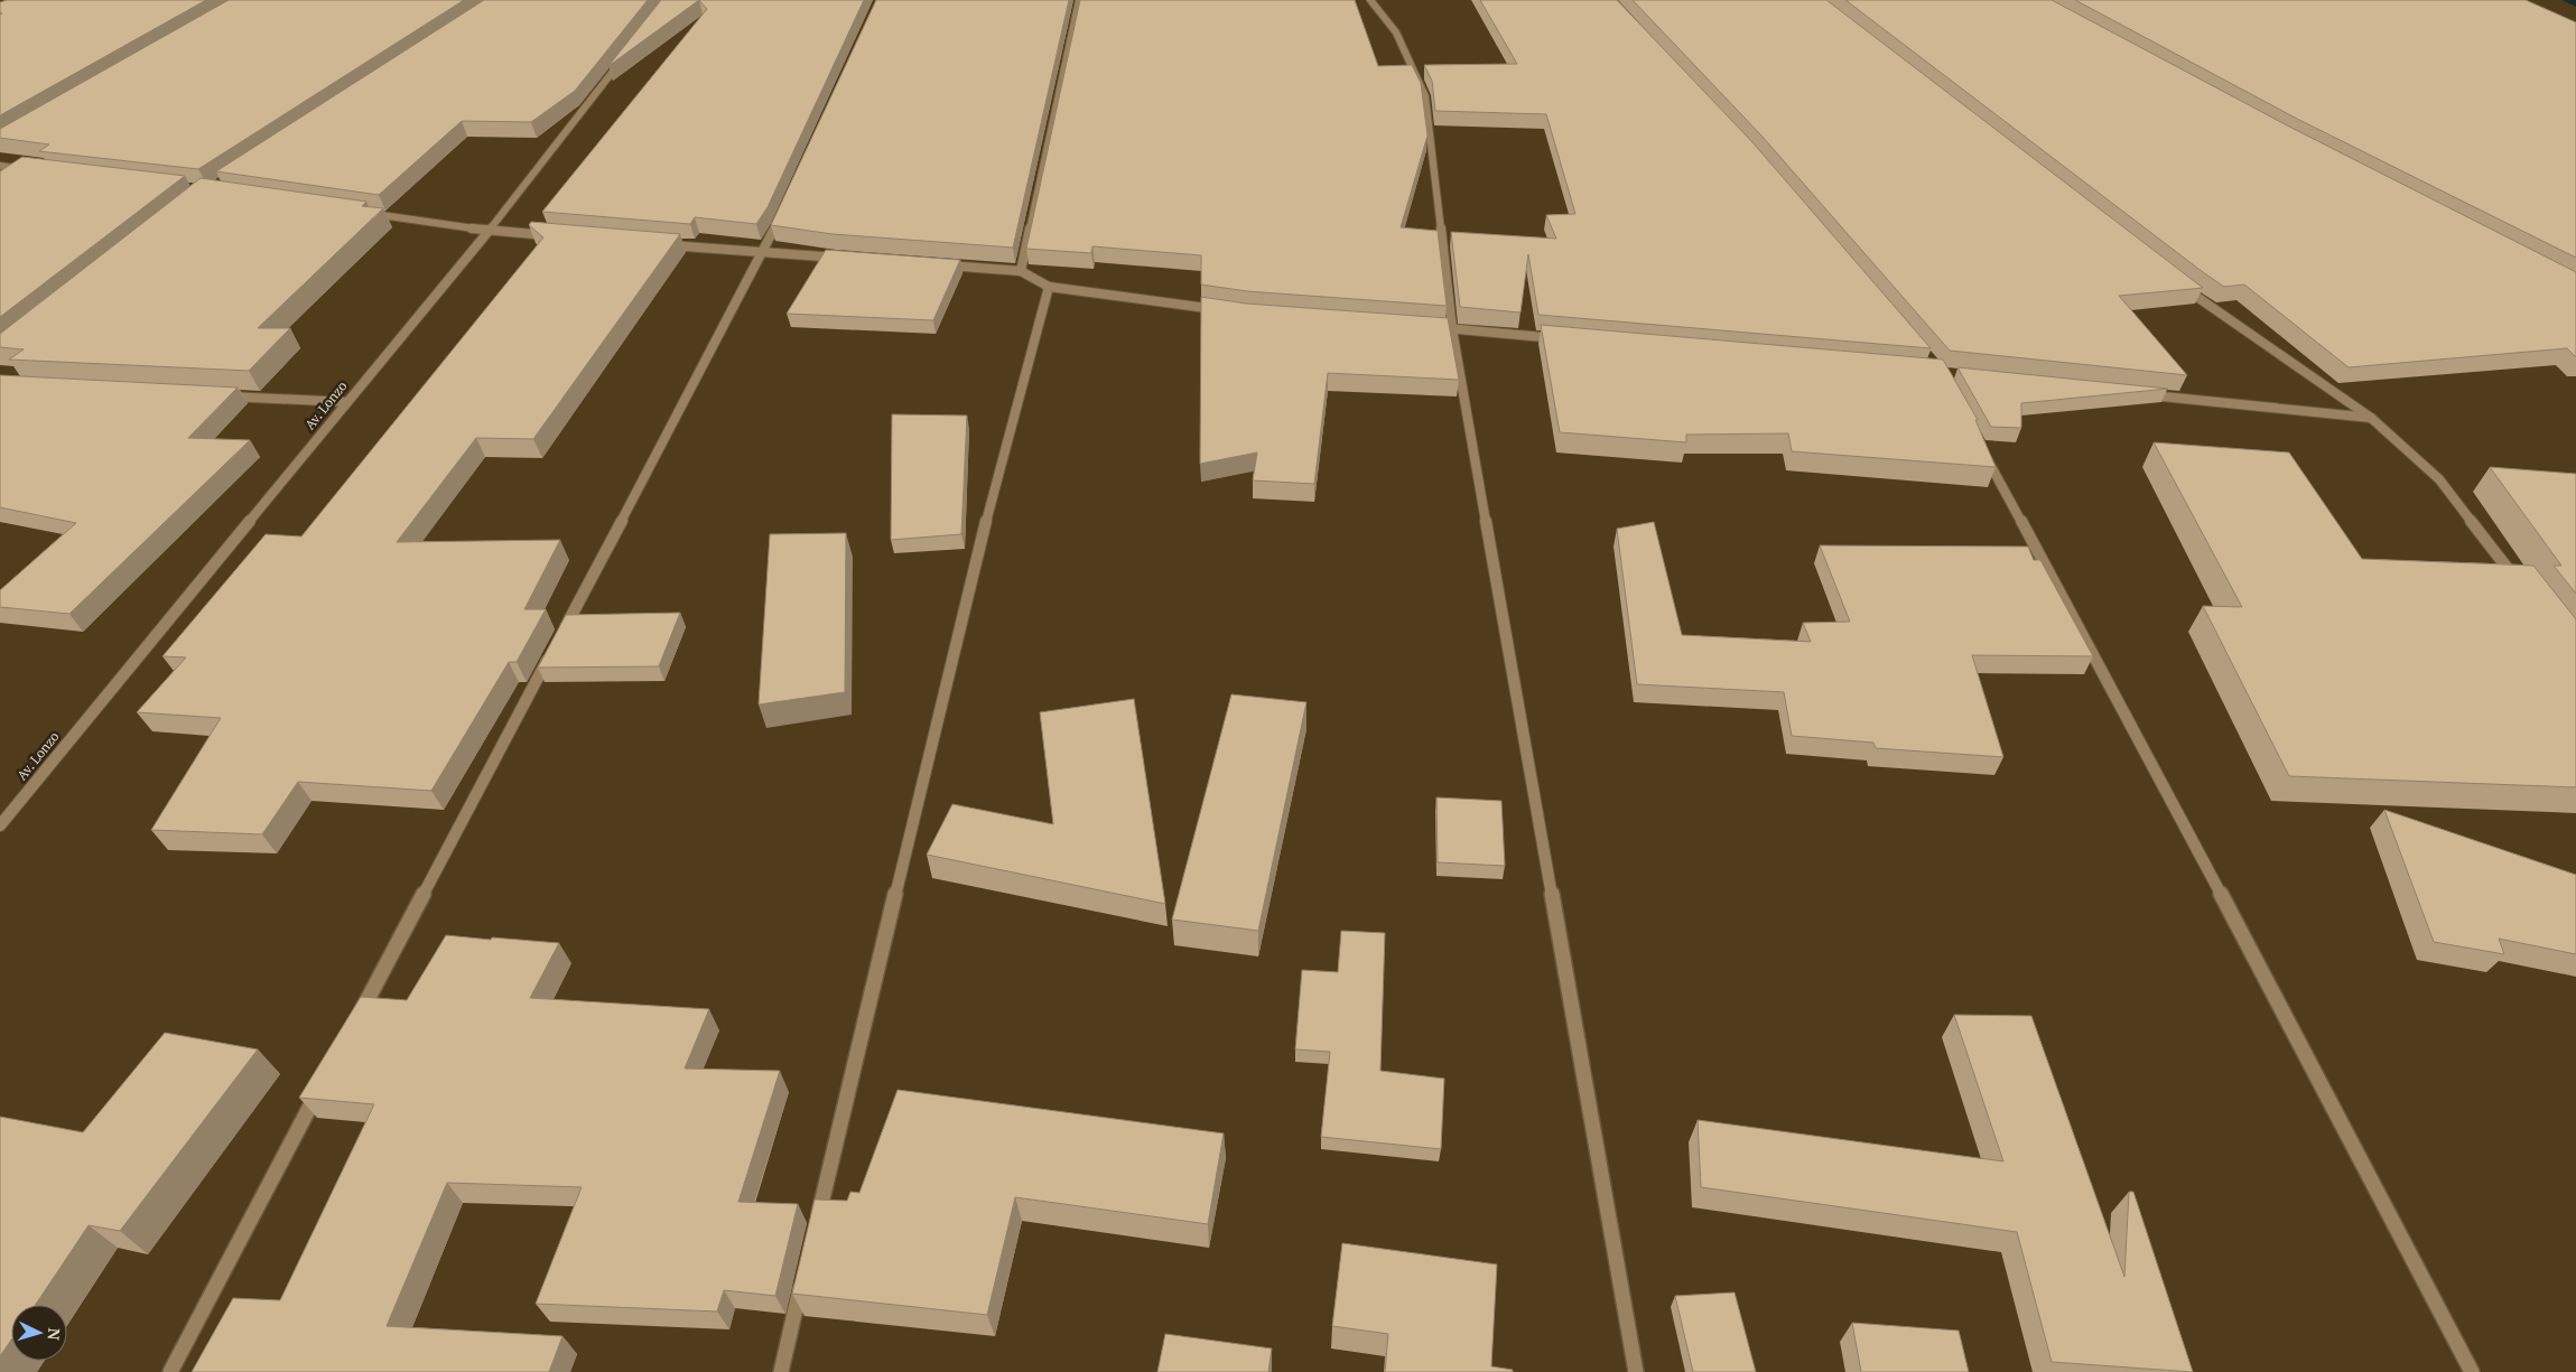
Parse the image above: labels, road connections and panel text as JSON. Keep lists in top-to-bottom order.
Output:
{
  "streets": {
    "street": ["Av. Lonzo"]
  },
  "north": "right"
}
